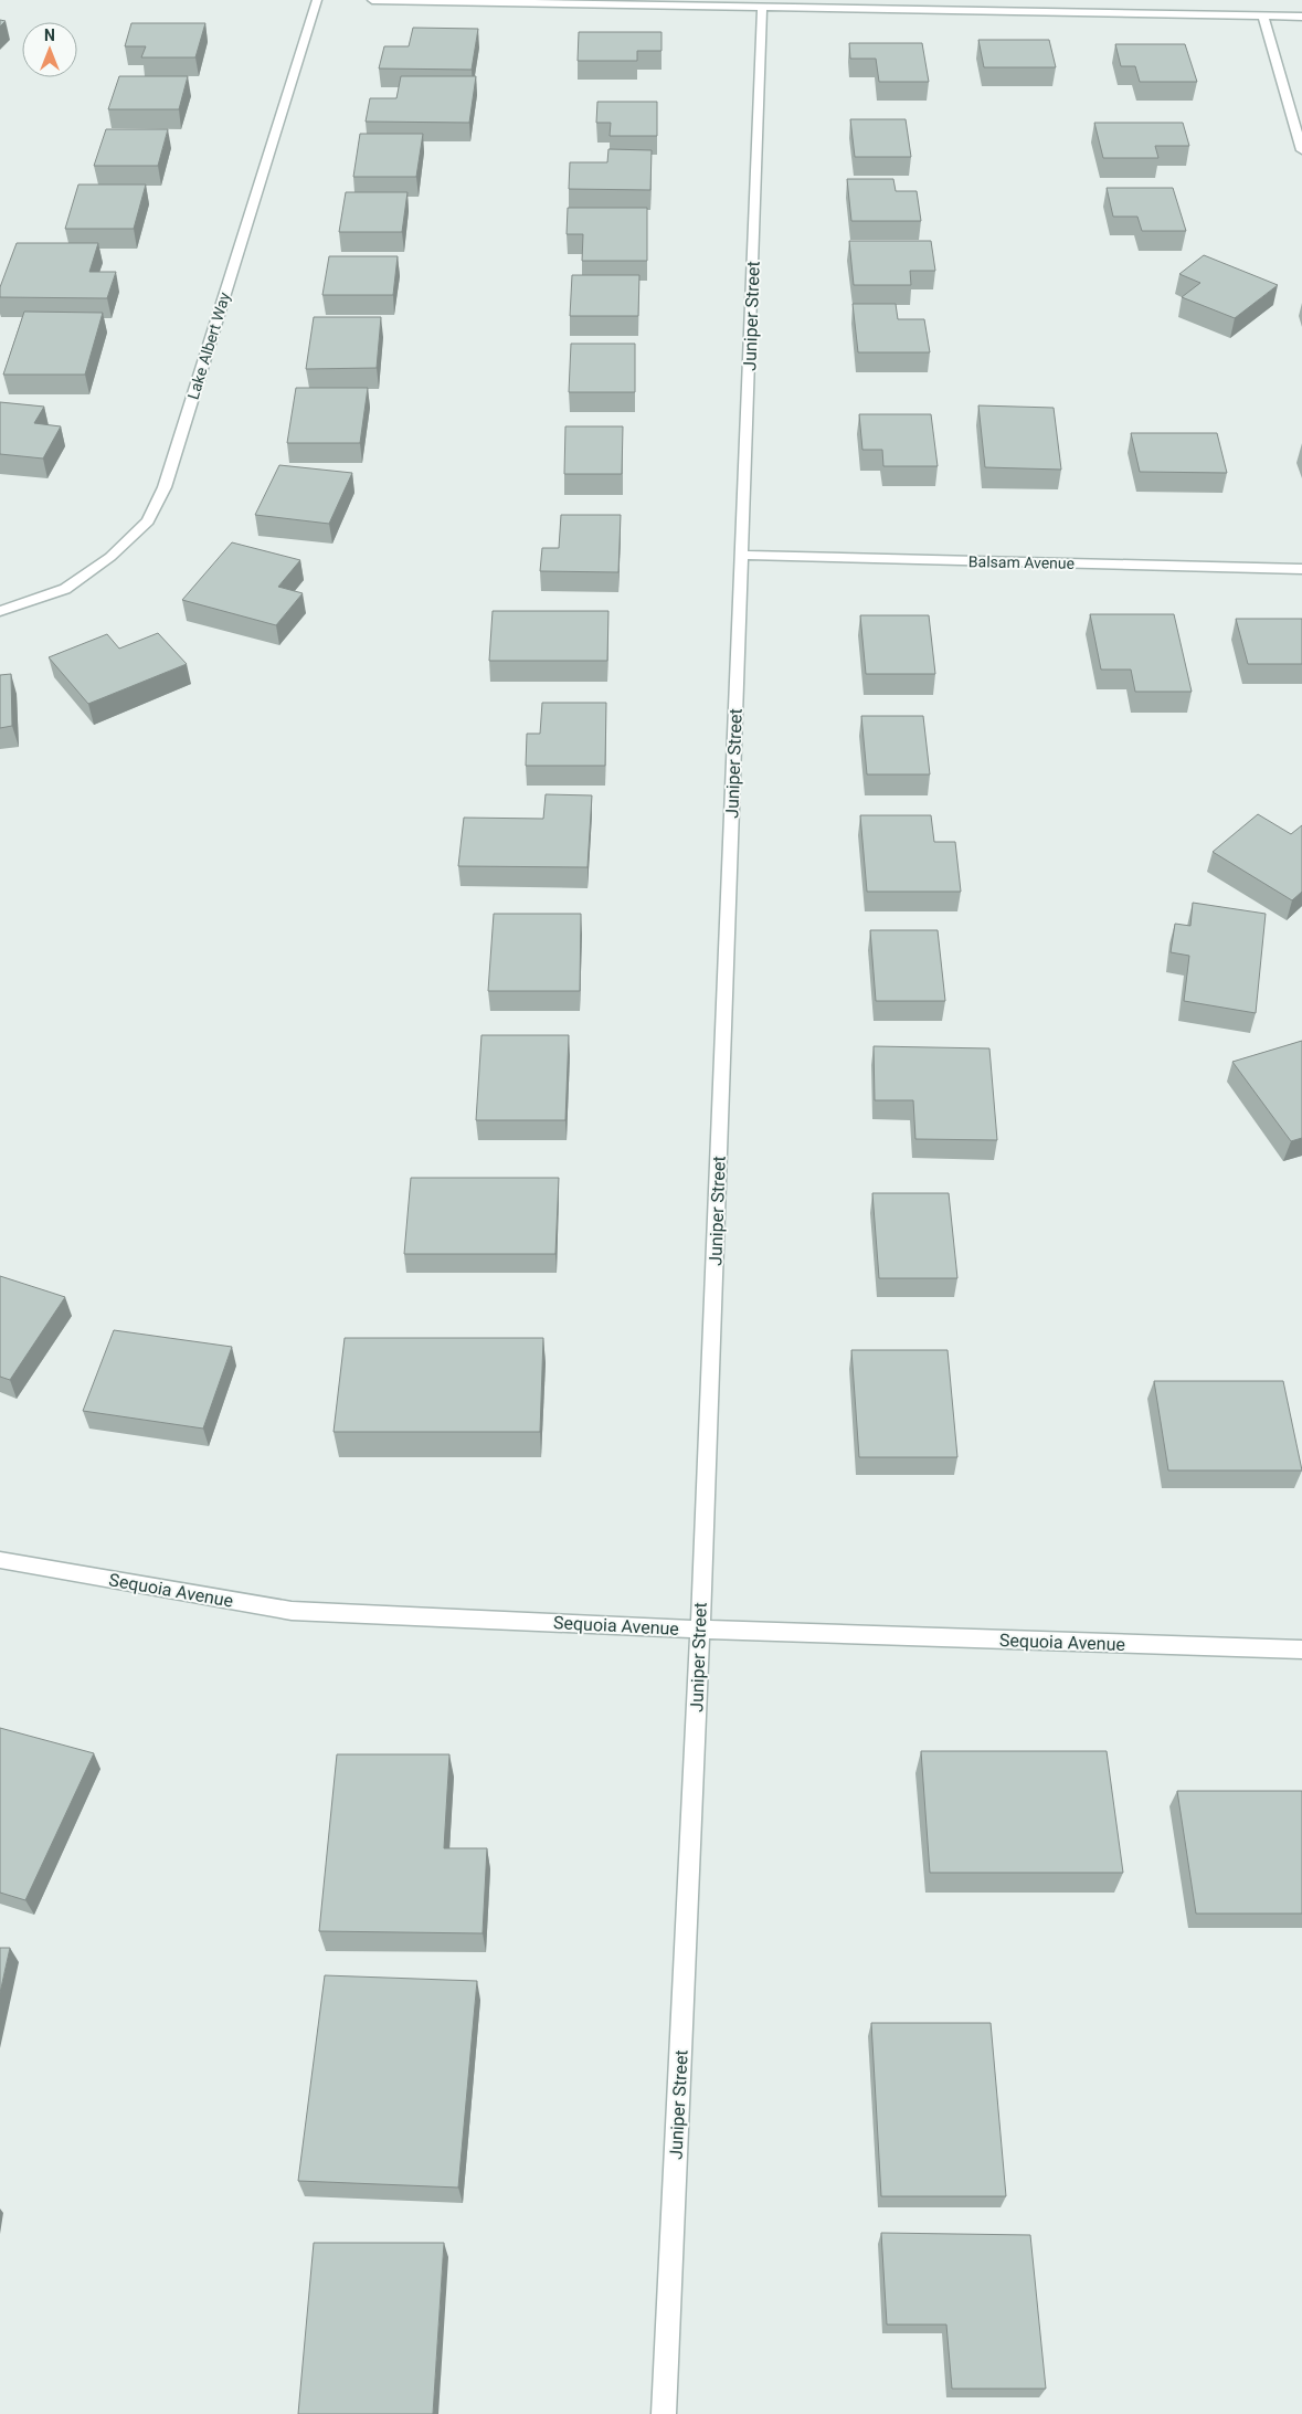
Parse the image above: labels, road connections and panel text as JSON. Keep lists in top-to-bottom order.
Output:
{
  "streets": {
    "street": [
      "Juniper Street",
      "Lake Albert Way",
      "Balsam Avenue",
      "Sequoia Avenue"
    ]
  },
  "crossings": [
    ["Juniper Street", "Balsam Avenue"],
    ["Juniper Street", "Sequoia Avenue"]
  ],
  "north": "top"
}
